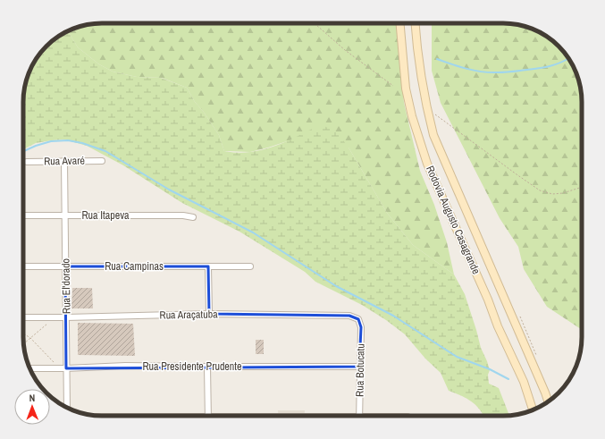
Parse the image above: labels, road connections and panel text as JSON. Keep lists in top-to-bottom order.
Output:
{
  "streets": {
    "main road": ["Rodovia Augusto Casagrande"],
    "street": [
      "Rua Avaré",
      "Rua Itapeva",
      "Rua Campinas",
      "Rua El'dorado",
      "Rua Araçatuba",
      "Rua Presidente Prudente",
      "Rua Botucatu"
    ]
  },
  "crossings": [
    ["Rua Avaré", "Rua El'dorado"],
    ["Rua Itapeva", "Rua El'dorado"],
    ["Rua Campinas", "Rua El'dorado"],
    ["Rua El'dorado", "Rua Araçatuba"],
    ["Rua El'dorado", "Rua Presidente Prudente"],
    ["Rua Araçatuba", "Rua Botucatu"],
    ["Rua Presidente Prudente", "Rua Botucatu"]
  ],
  "north": "top"
}
